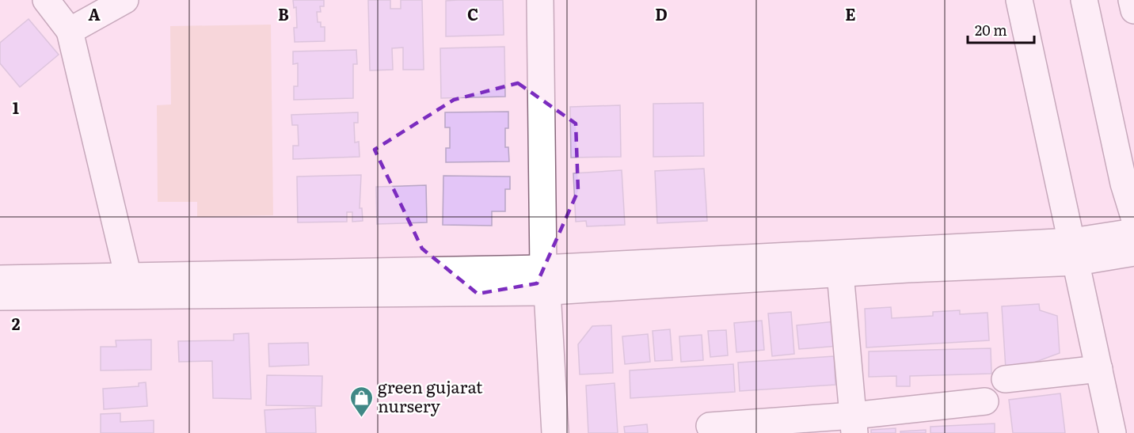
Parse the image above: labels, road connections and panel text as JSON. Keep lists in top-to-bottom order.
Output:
{
  "places": {
    "shop": ["green gujarat nursery"]
  },
  "scale_bar": "20 m",
  "grid": {
    "columns": [
      "A",
      "B",
      "C",
      "D",
      "E"
    ],
    "rows": ["1", "2"]
  }
}
